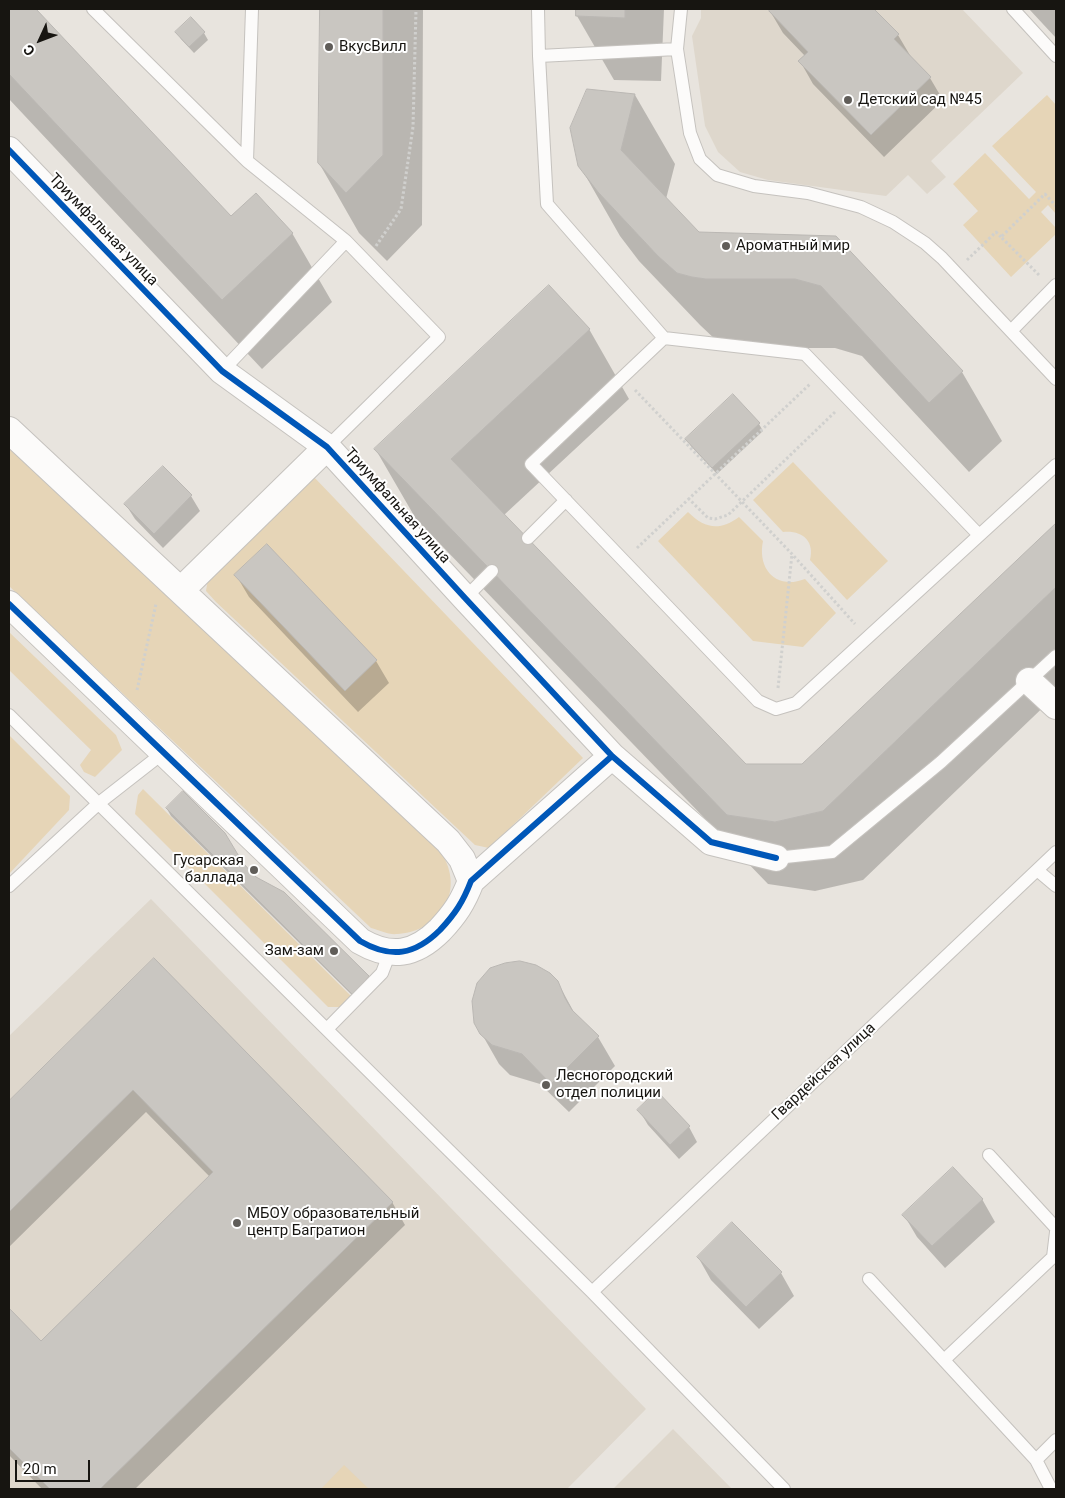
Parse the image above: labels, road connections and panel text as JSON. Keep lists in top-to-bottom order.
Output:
{
  "streets": {
    "street": ["Триумфальная улица"],
    "lane": ["Гвардейская улица"]
  },
  "places": [
    "ВкусВилл",
    "Детский сад №45",
    "Ароматный мир",
    "Гусарская баллада",
    "Зам-зам",
    "Лесногородский отдел полиции",
    "МБОУ образовательный центр Багратион"
  ],
  "scale_bar": "20 m",
  "north": "bottom left"
}
